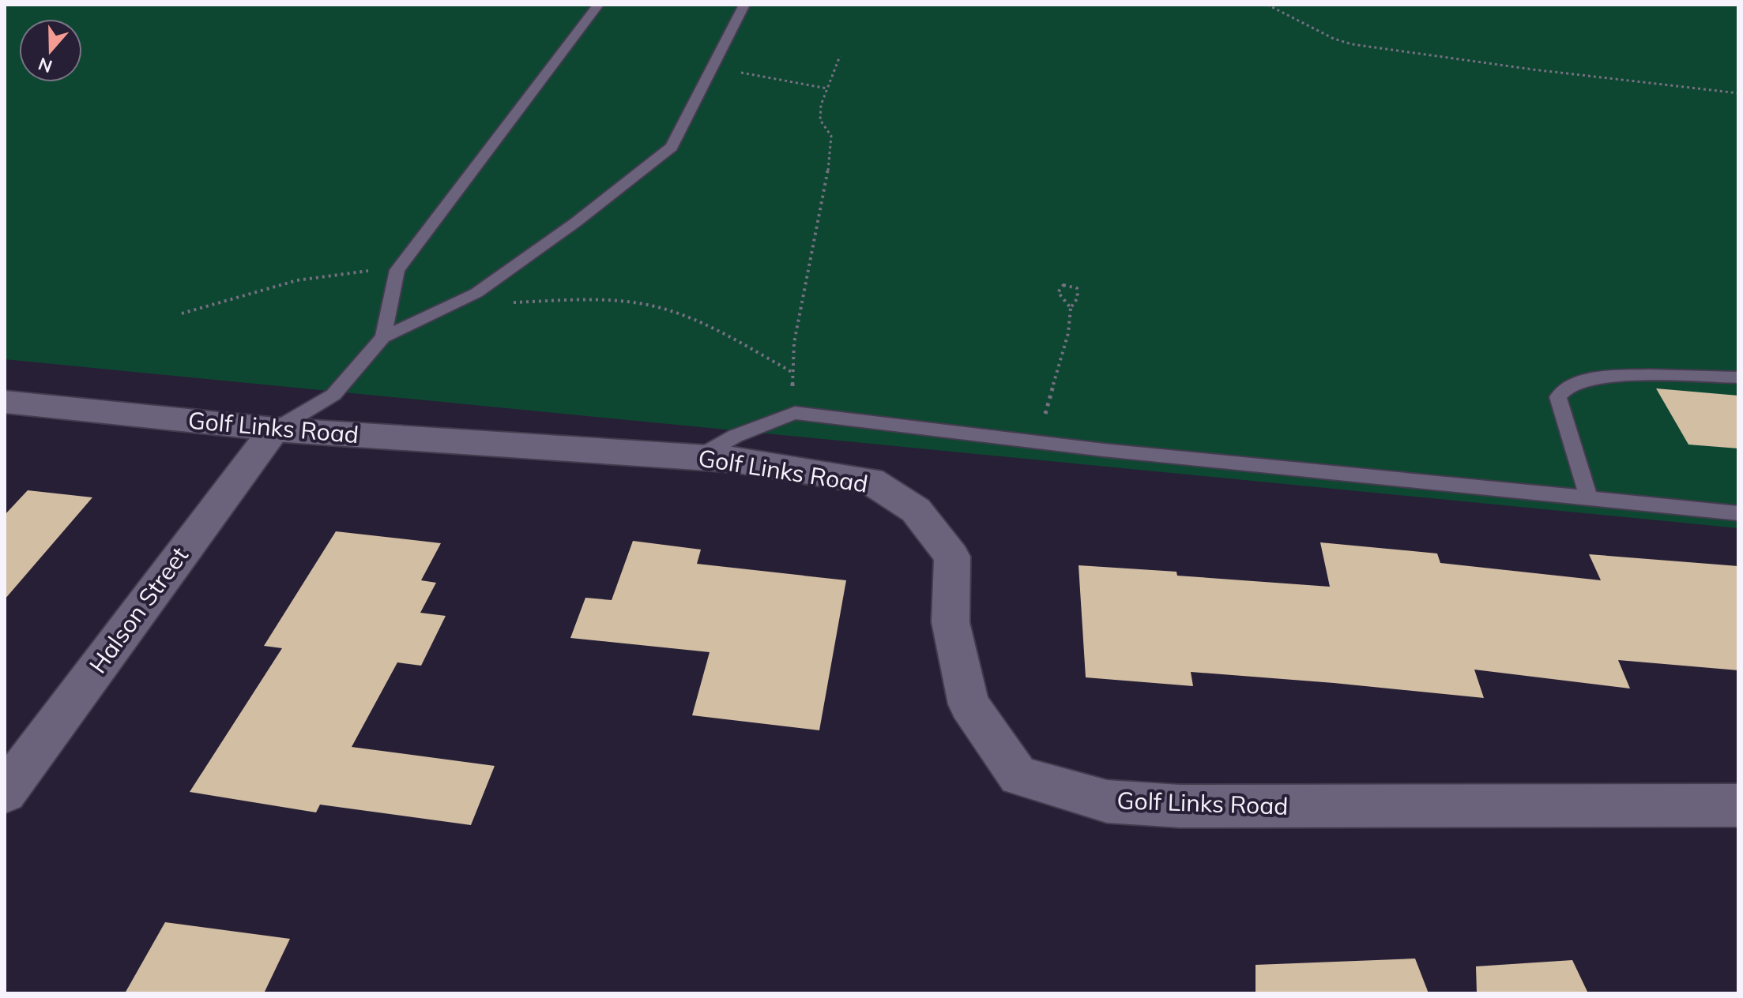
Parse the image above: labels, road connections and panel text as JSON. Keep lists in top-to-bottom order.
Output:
{
  "streets": {
    "street": ["Golf Links Road", "Halson Street"]
  },
  "crossings": [
    ["Golf Links Road", "Halson Street"]
  ],
  "north": "bottom"
}
